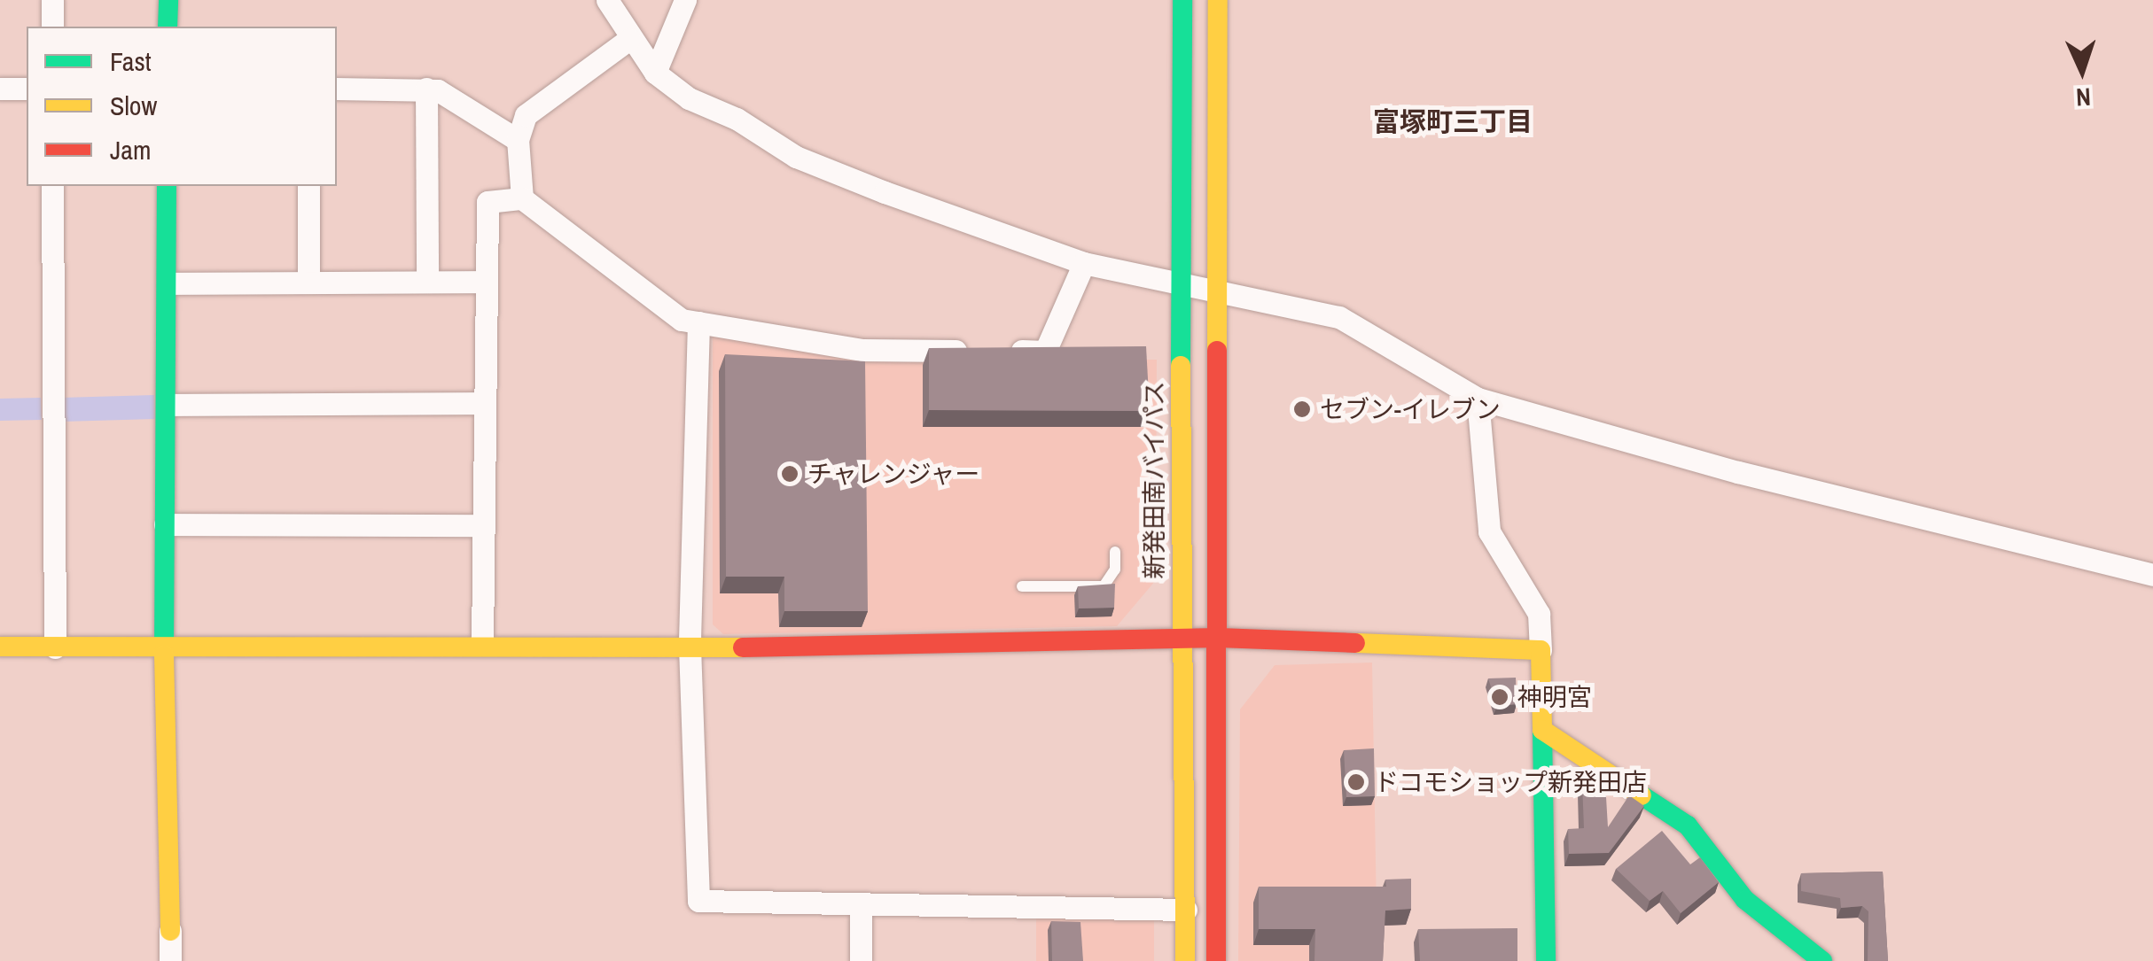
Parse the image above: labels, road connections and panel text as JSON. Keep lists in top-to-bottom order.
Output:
{
  "streets": {
    "main road": ["新発田南バイパス"]
  },
  "districts": ["富塚町三丁目"],
  "places": [
    "セブン-イレブン",
    "チャレンジャー",
    "神明宮",
    "ドコモショップ新発田店"
  ],
  "legend": ["Fast", "Slow", "Jam"],
  "north": "bottom"
}
